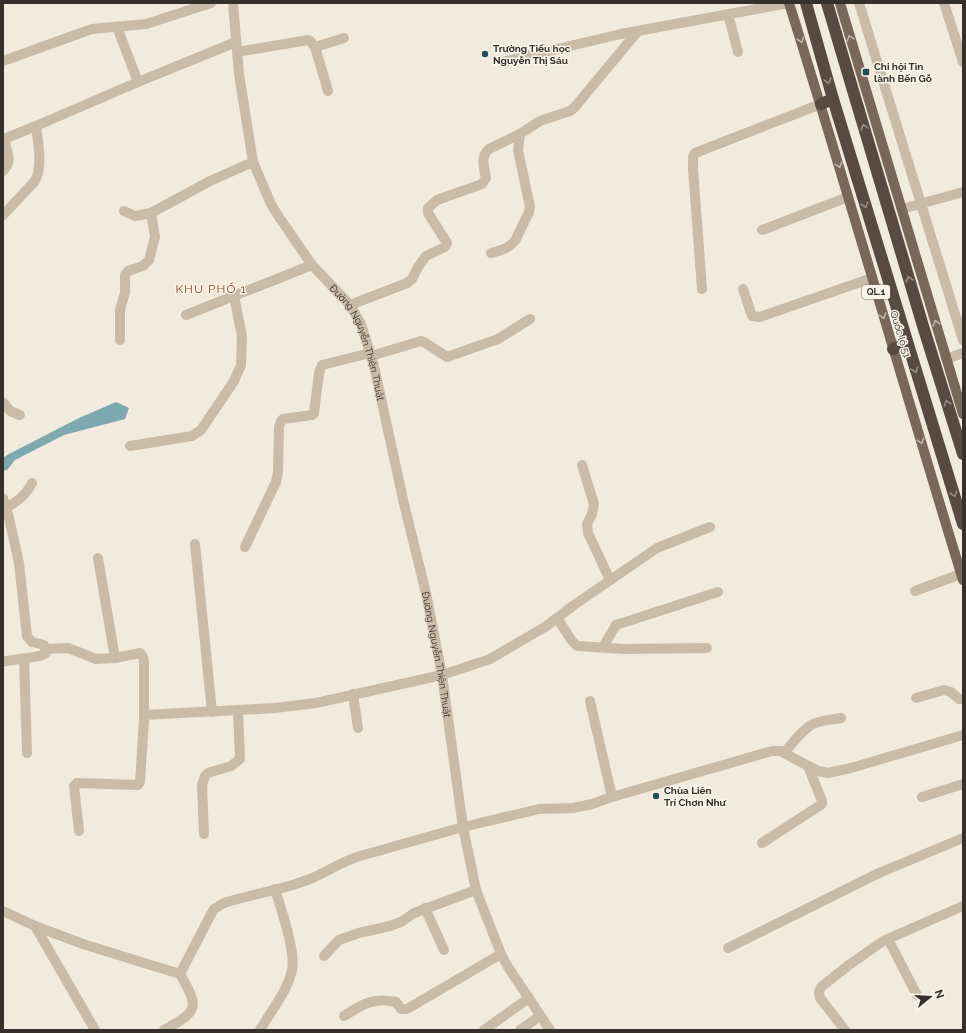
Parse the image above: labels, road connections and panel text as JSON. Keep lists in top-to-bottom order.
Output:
{
  "streets": {
    "highway": ["QL.1", "Quốc lộ 51"],
    "street": ["Đường Nguyễn Thiện Thuật"]
  },
  "districts": ["KHU PHỐ 1"],
  "places": {
    "other": ["Trường Tiểu học Nguyễn Thị Sáu", "Chùa Liên Trí Chơn Như"],
    "transit": ["Chi hội Tin lành Bến Gỗ"]
  },
  "north": "right"
}
